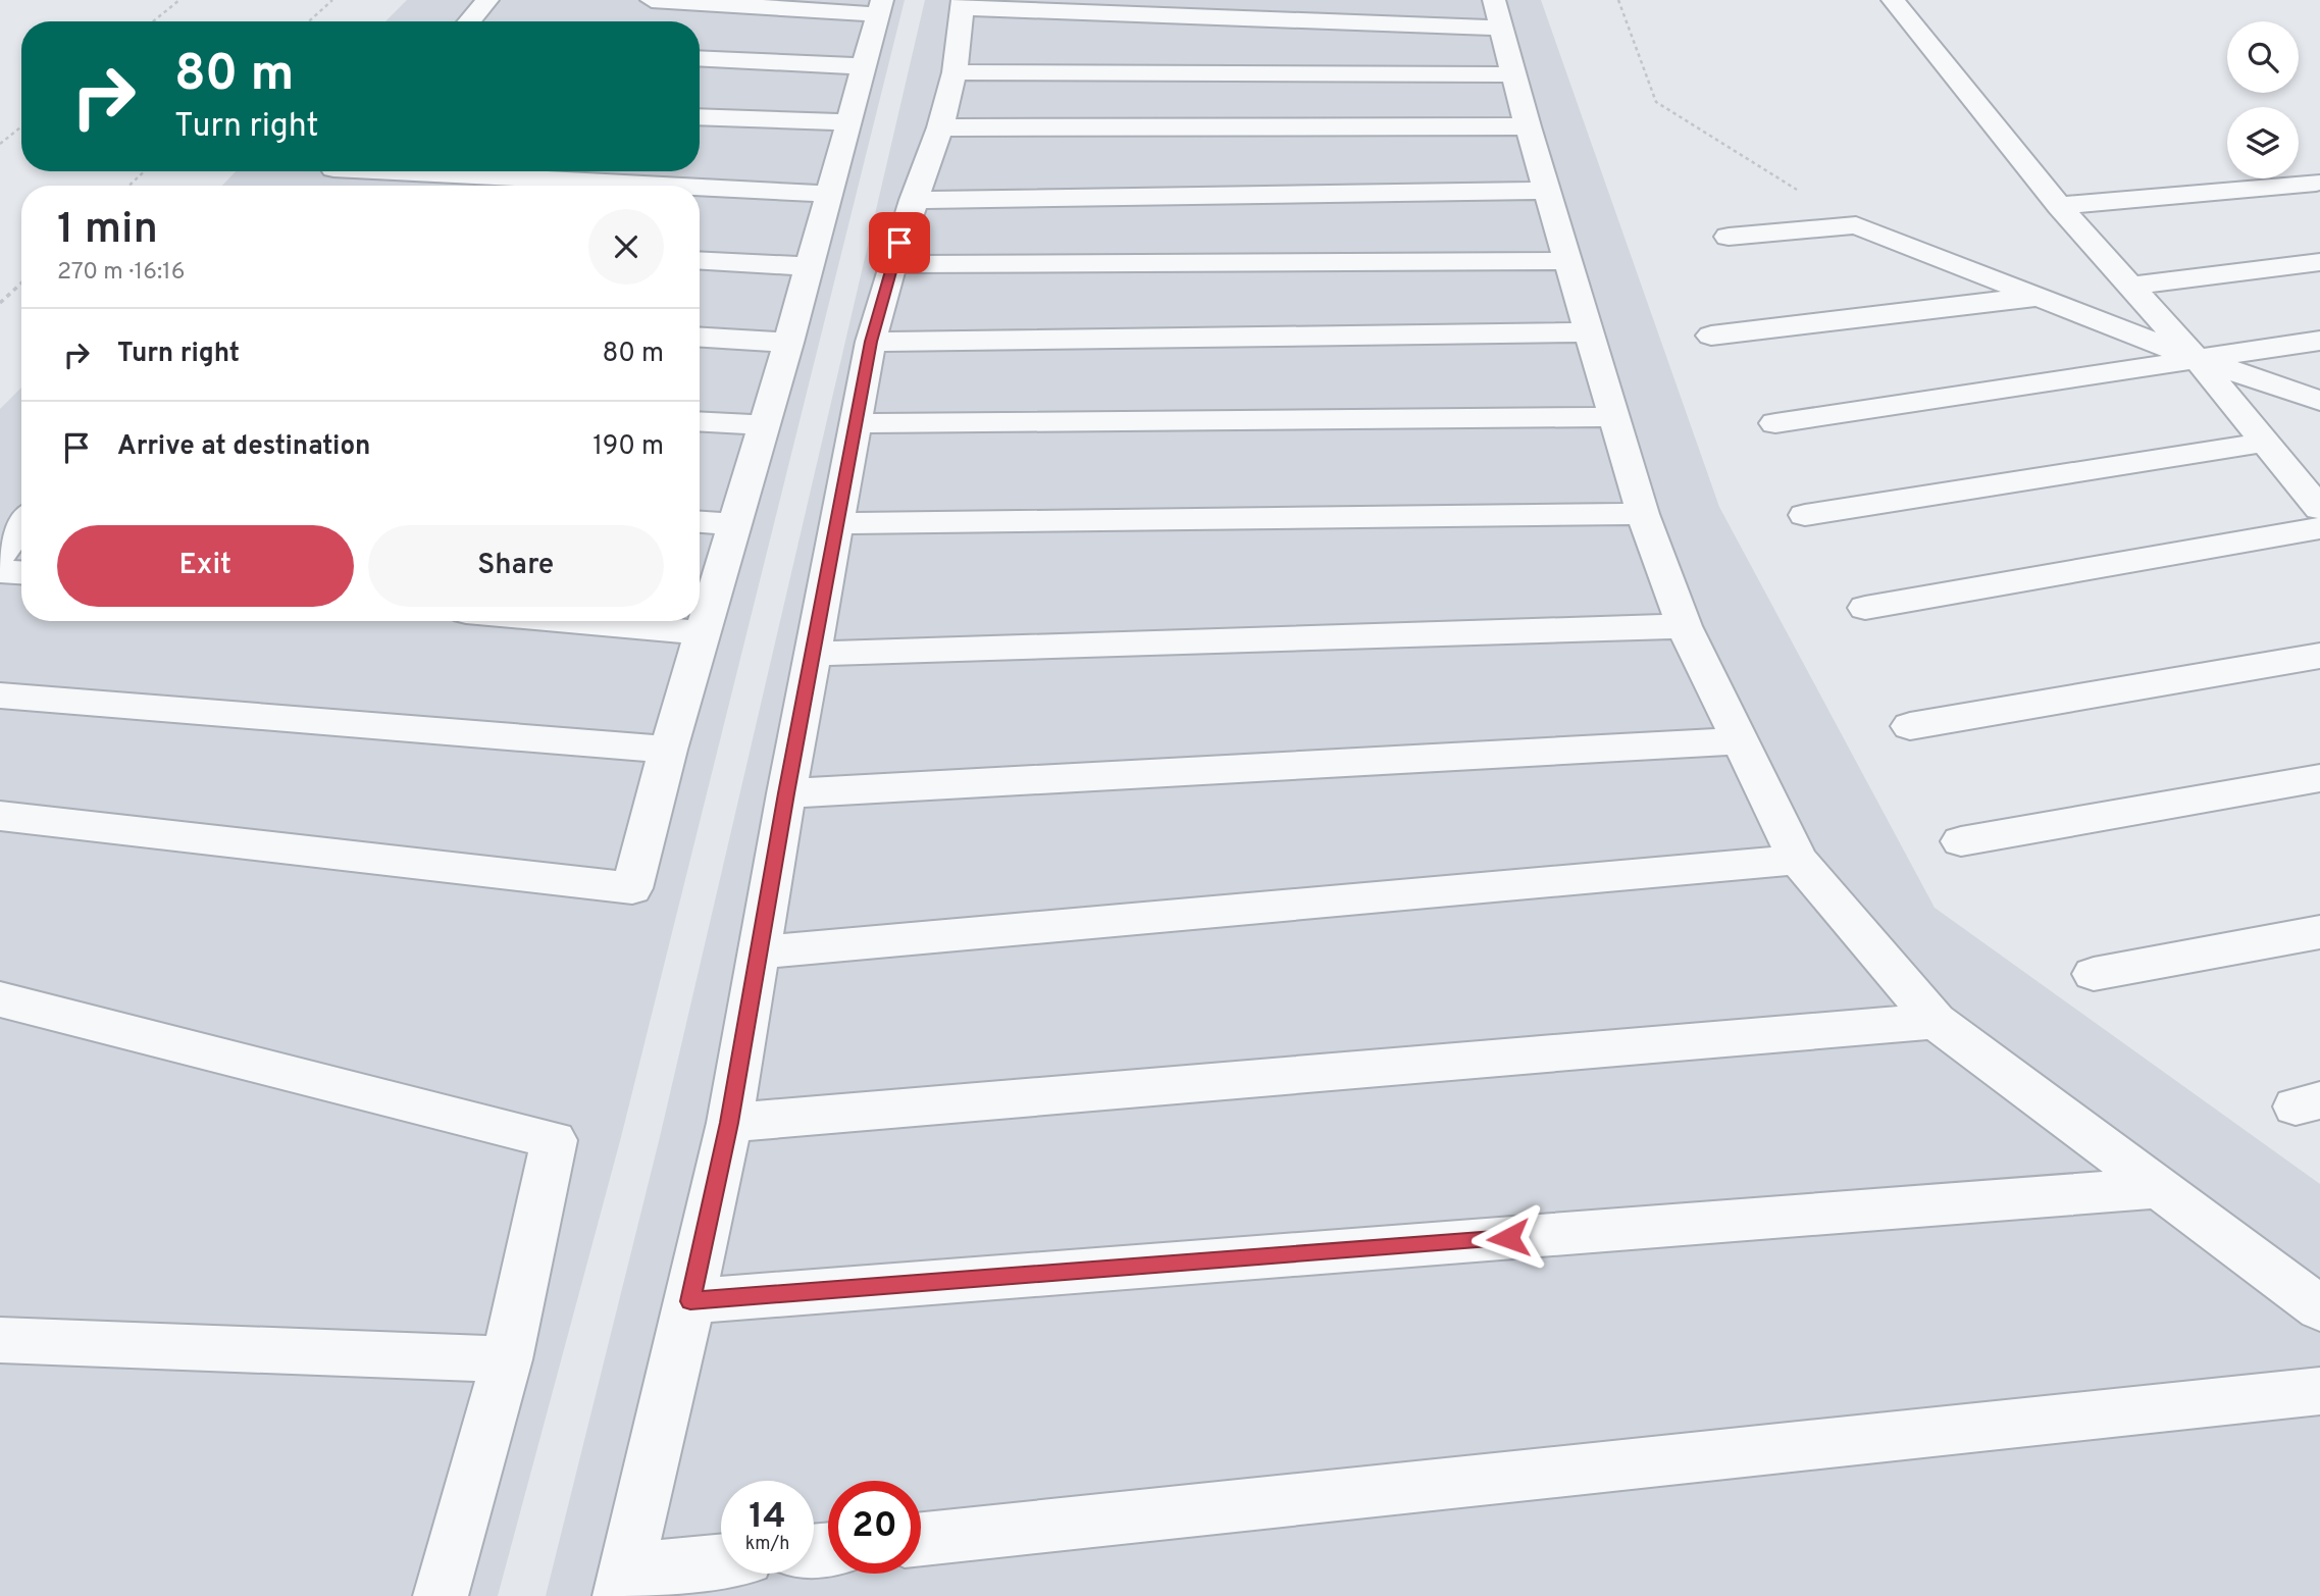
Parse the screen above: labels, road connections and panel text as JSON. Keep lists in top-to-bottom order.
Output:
{
  "page": {
    "turn": ["80 m", "Turn right"],
    "heading": ["1 min", "270 m · 16:16"],
    "list": [
      {
        "name": "Turn right",
        "value": "80 m"
      },
      {
        "name": "Arrive at destination",
        "value": "190 m"
      }
    ],
    "buttons": ["Exit", "Share"],
    "speed": "14 km/h",
    "limit": "20"
  }
}
